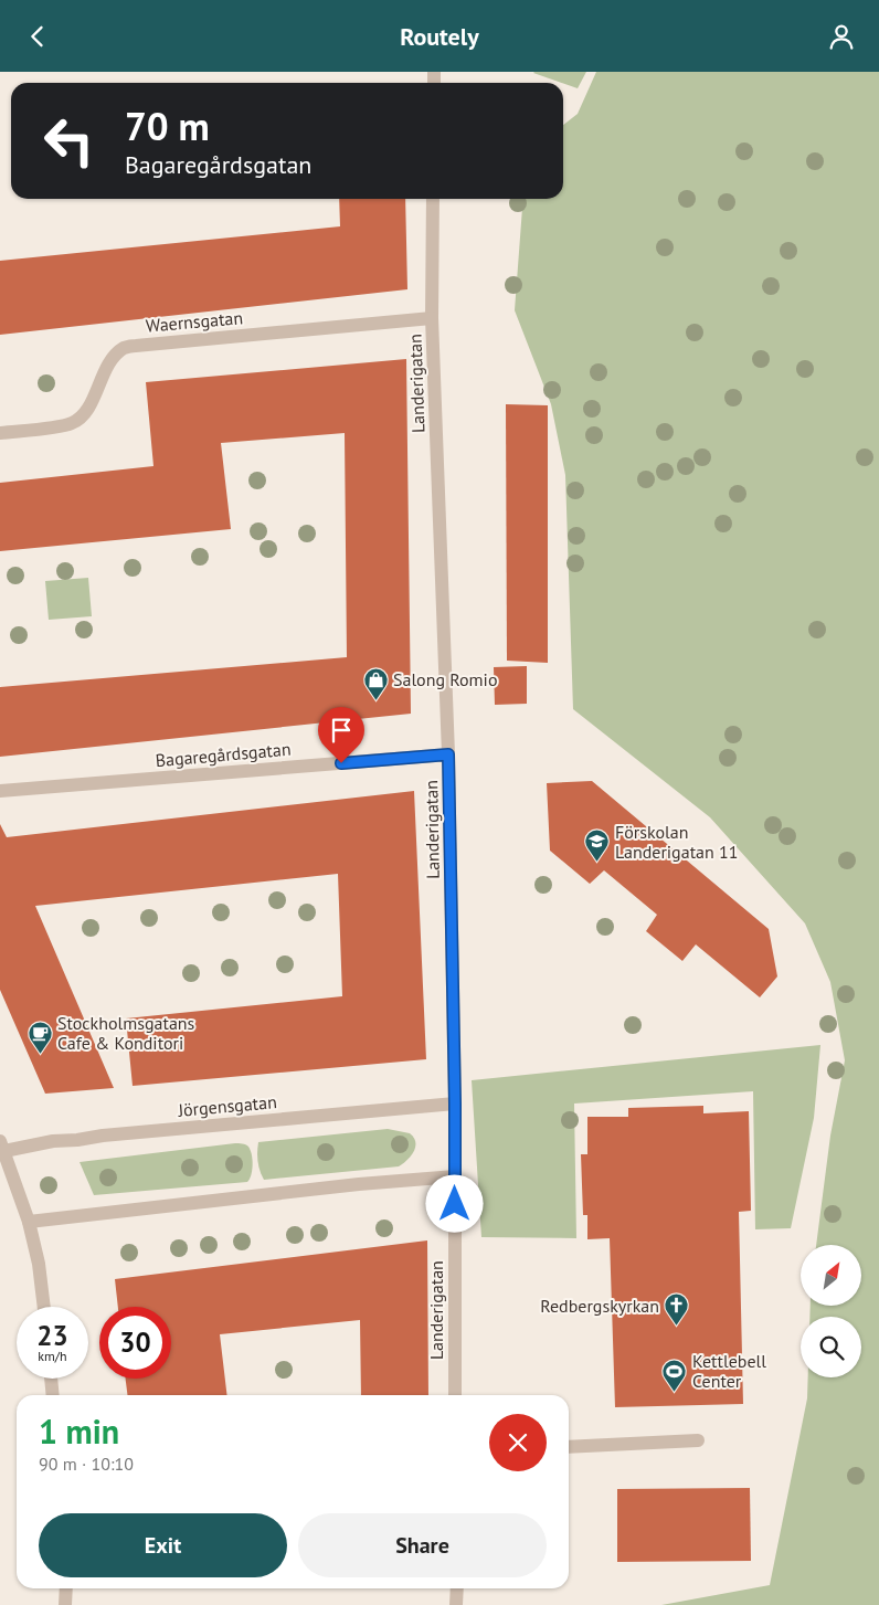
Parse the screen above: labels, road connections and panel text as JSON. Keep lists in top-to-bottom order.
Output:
{
  "streets": {
    "street": [
      "Waernsgatan",
      "Landerigatan",
      "Bagaregårdsgatan",
      "Jörgensgatan"
    ]
  },
  "crossings": [
    ["Waernsgatan", "Landerigatan"],
    ["Landerigatan", "Bagaregårdsgatan"],
    ["Landerigatan", "Jörgensgatan"]
  ],
  "places": {
    "shop": ["Salong Romio"],
    "school or university": ["Förskolan Landerigatan 11"],
    "cafe": ["Stockholmsgatans Cafe & Konditori"],
    "church": ["Redbergskyrkan"],
    "sports": ["Kettlebell Center"]
  },
  "north": "top right",
  "page": {
    "header": "Routely",
    "turn": ["70 m", "Bagaregårdsgatan"],
    "speed": "23 km/h",
    "limit": "30",
    "heading": ["1 min", "90 m · 10:10"],
    "buttons": ["Exit", "Share"]
  }
}
